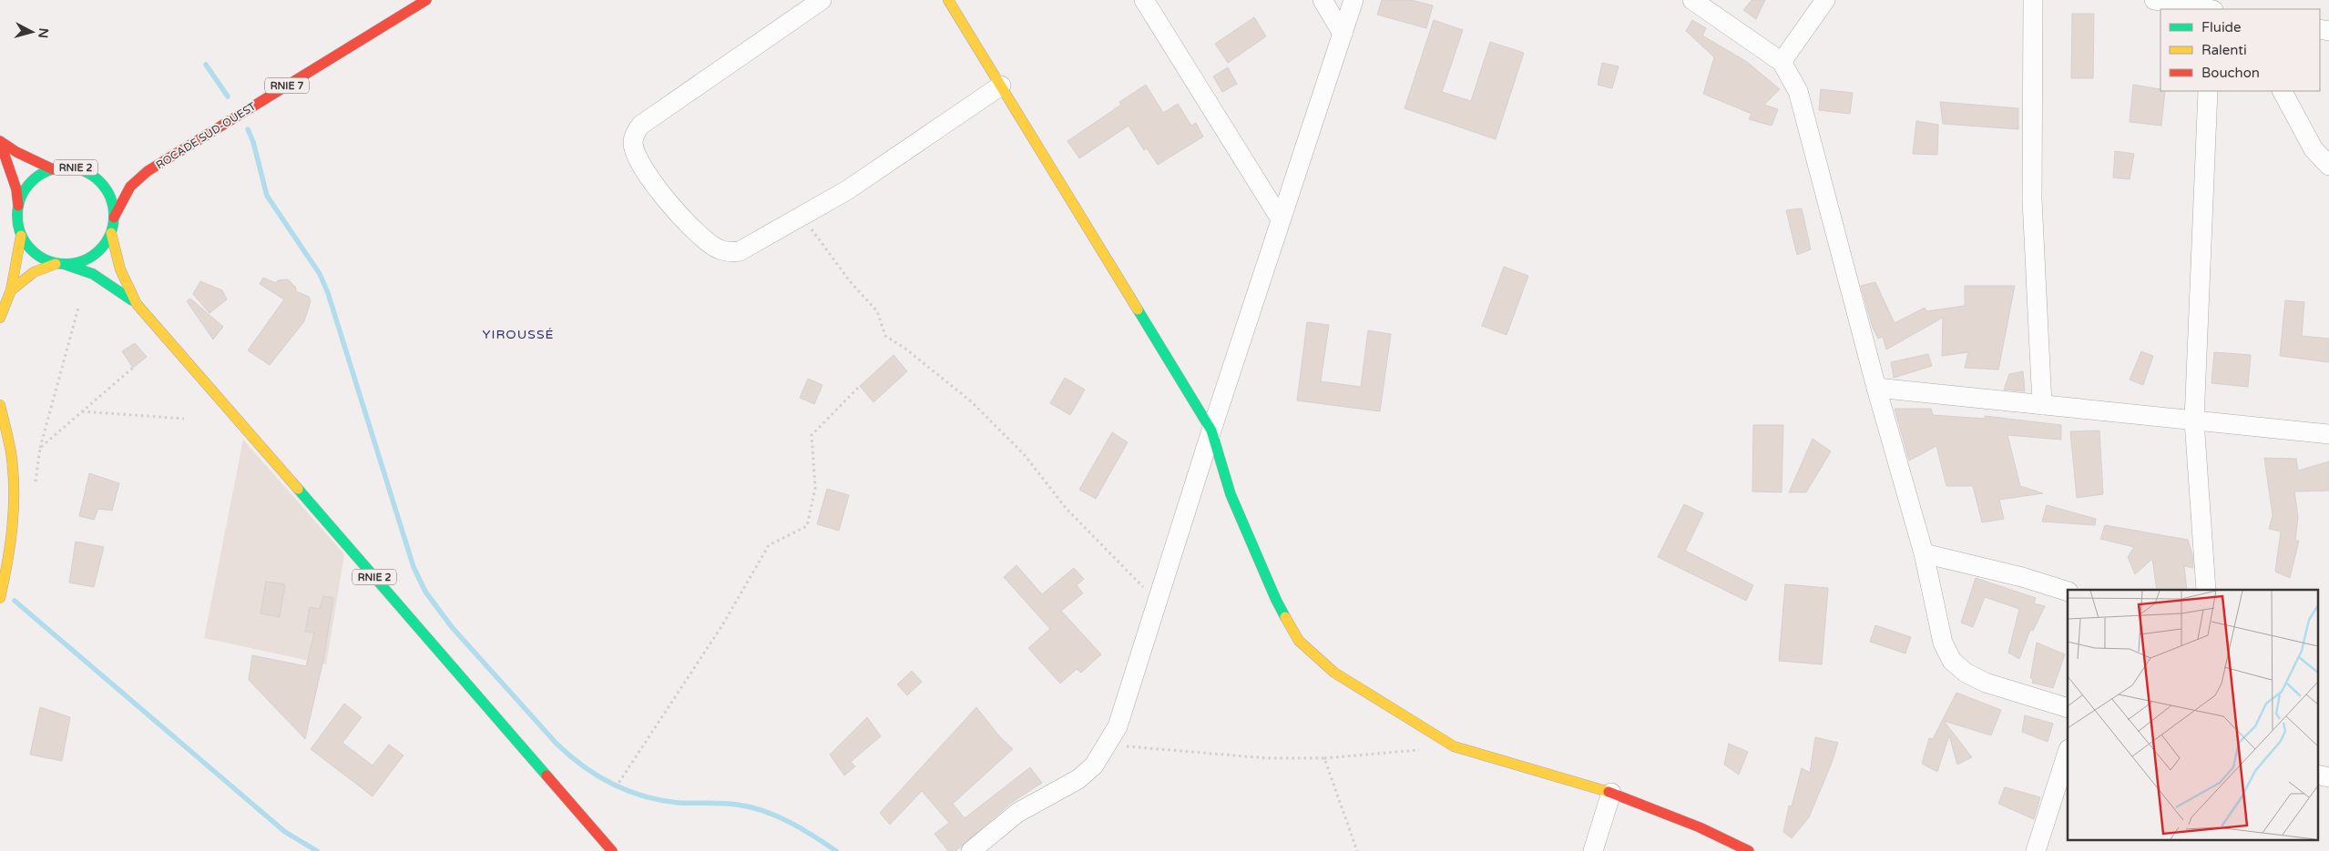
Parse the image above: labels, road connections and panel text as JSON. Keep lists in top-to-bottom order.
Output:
{
  "streets": {
    "main road": ["RNIE 7", "ROCADE SUD-OUEST", "RNIE 2"]
  },
  "crossings": [
    ["ROCADE SUD-OUEST", "RNIE 2"]
  ],
  "districts": ["YIROUSSÉ"],
  "legend": ["Fluide", "Ralenti", "Bouchon"],
  "north": "right"
}
